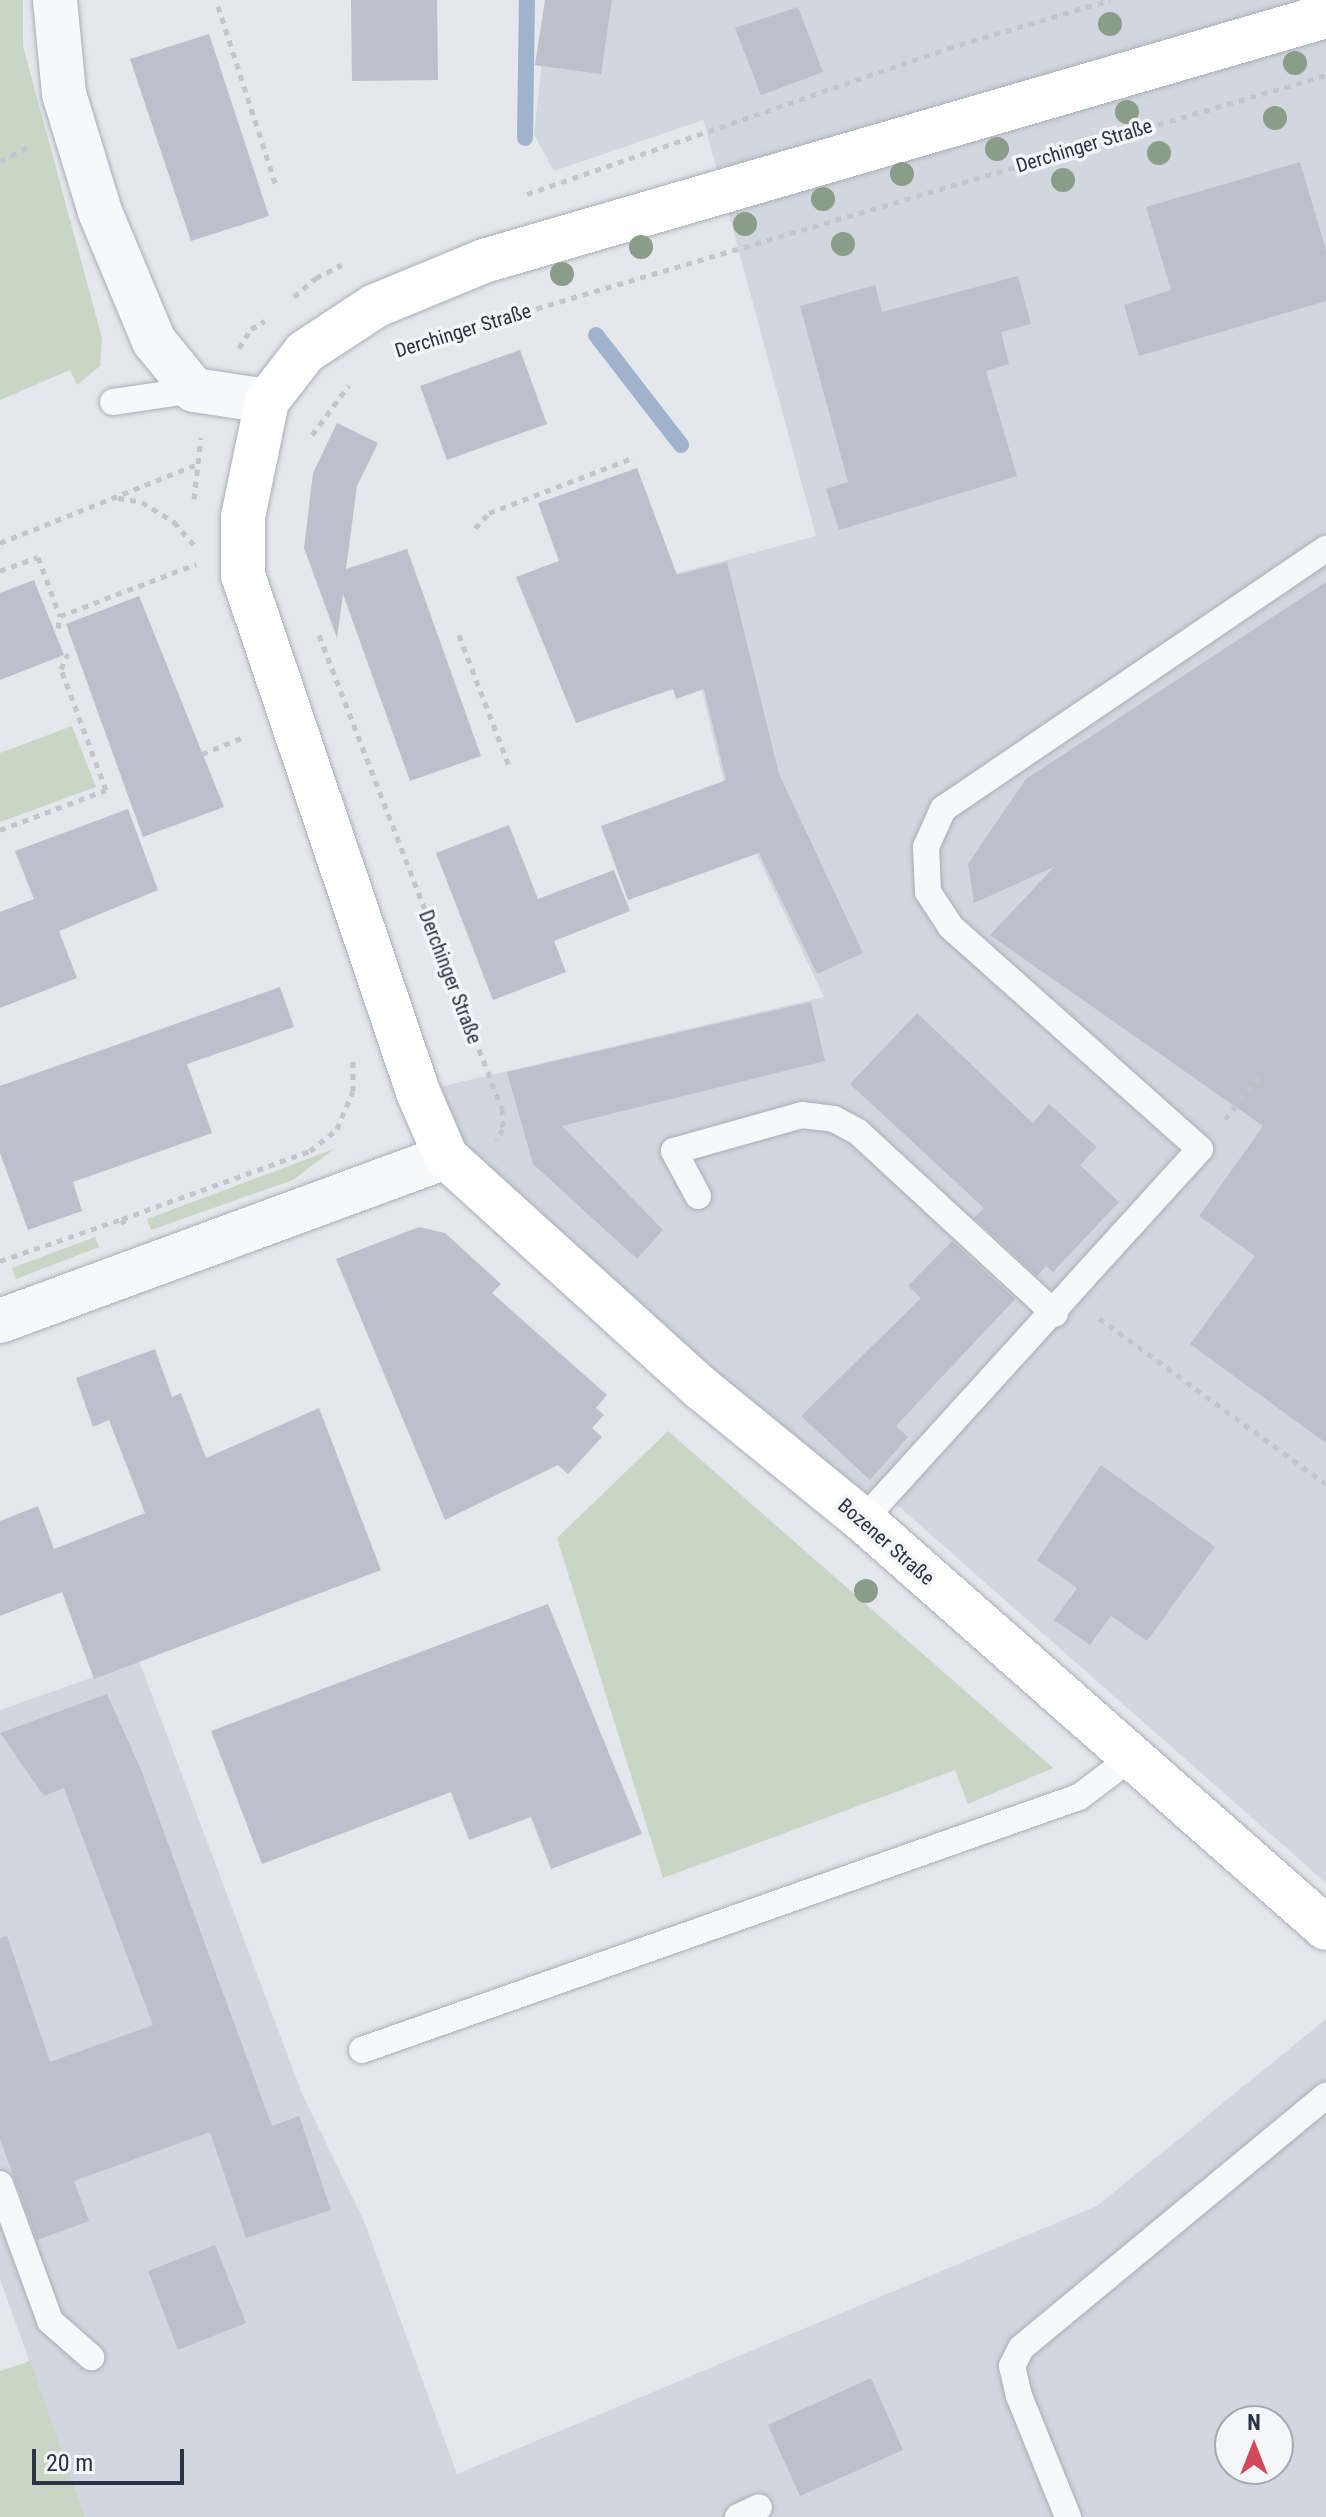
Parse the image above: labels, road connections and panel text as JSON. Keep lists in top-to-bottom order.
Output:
{
  "streets": {
    "street": ["Bozener Straße"],
    "path": ["Derchinger Straße"]
  },
  "crossings": [
    ["Derchinger Straße", "Bozener Straße"]
  ],
  "scale_bar": "20 m",
  "north": "top"
}
